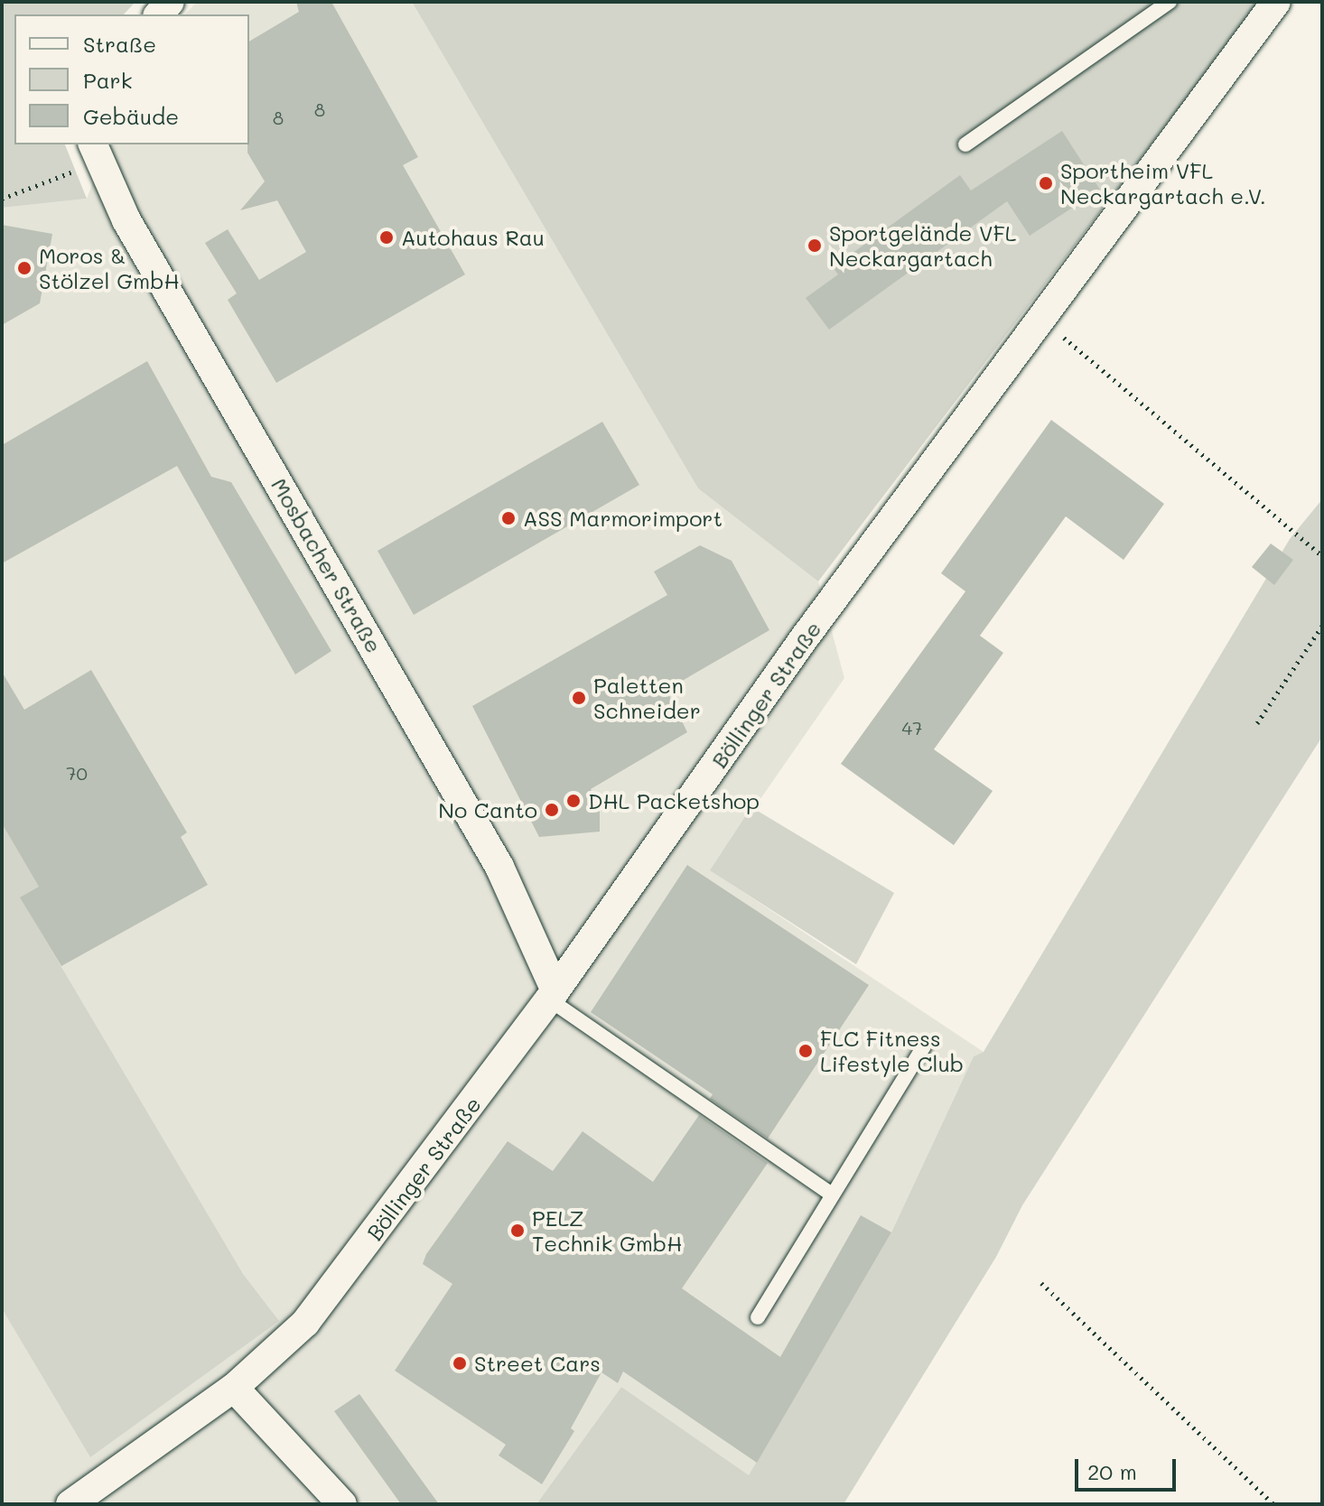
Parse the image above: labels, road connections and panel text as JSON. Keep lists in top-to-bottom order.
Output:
{
  "streets": {
    "street": ["Mosbacher Straße", "Böllinger Straße"]
  },
  "crossings": [
    ["Mosbacher Straße", "Böllinger Straße"]
  ],
  "places": [
    "Sportheim VFL Neckargartach e.V.",
    "Autohaus Rau",
    "Sportgelände VFL Neckargartach",
    "Moros & Stölzel GmbH",
    "ASS Marmorimport",
    "Paletten Schneider",
    "DHL Packetshop",
    "No Canto",
    "FLC Fitness Lifestyle Club",
    "PELZ Technik GmbH",
    "Street Cars"
  ],
  "house_numbers": [
    "8",
    "8",
    "47",
    "70"
  ],
  "legend": ["Straße", "Park", "Gebäude"],
  "scale_bar": "20 m"
}
